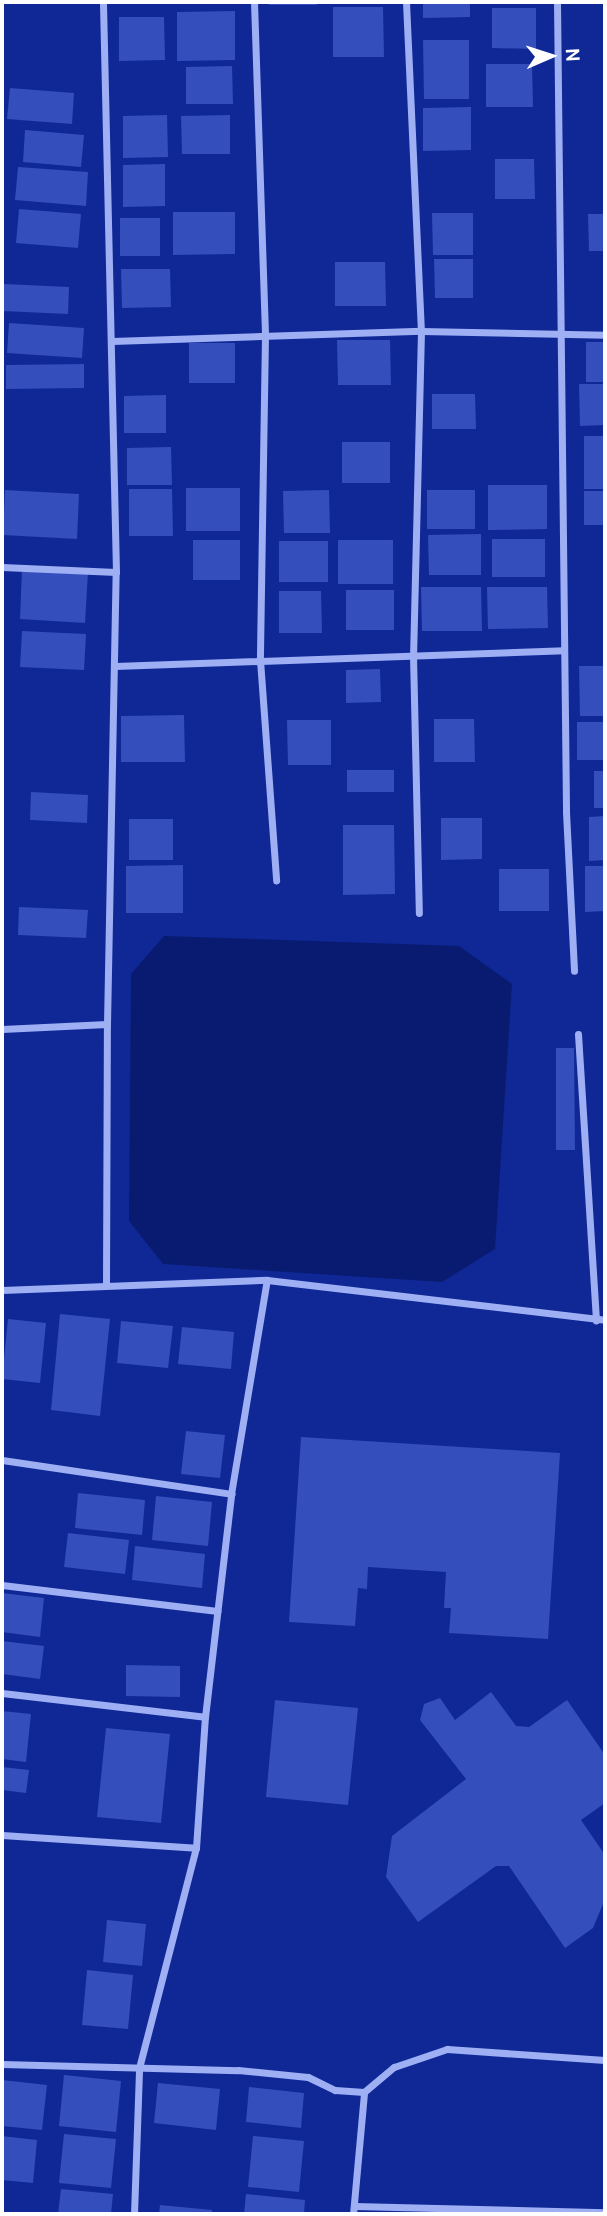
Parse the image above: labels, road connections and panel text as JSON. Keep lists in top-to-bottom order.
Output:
{
  "north": "right"
}
